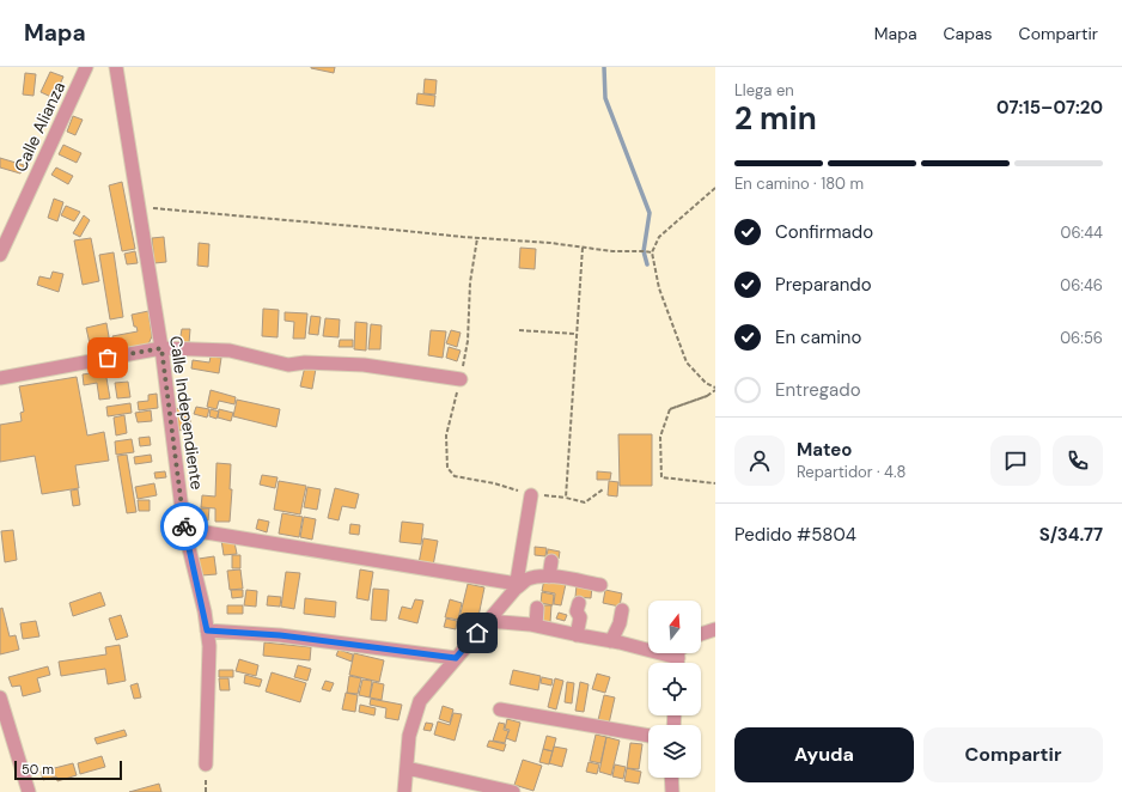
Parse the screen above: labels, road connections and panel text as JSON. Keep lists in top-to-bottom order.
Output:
{
  "streets": {
    "street": ["Calle Alianza", "Calle Independiente"]
  },
  "scale_bar": "50 m",
  "north": "top",
  "page": {
    "header": "Mapa",
    "nav": ["Mapa", "Capas", "Compartir"],
    "heading": ["2 min", "Llega en", "07:15–07:20"],
    "panel": [
      "Mateo",
      "Repartidor · 4.8",
      "Pedido #5804",
      "S/34.77"
    ],
    "bar": "En camino · 180 m",
    "list": [
      ["Confirmado", "06:44"],
      ["Preparando", "06:46"],
      ["En camino", "06:56"],
      "Entregado"
    ],
    "buttons": ["Ayuda", "Compartir"],
    "scale": "50 m"
  }
}
